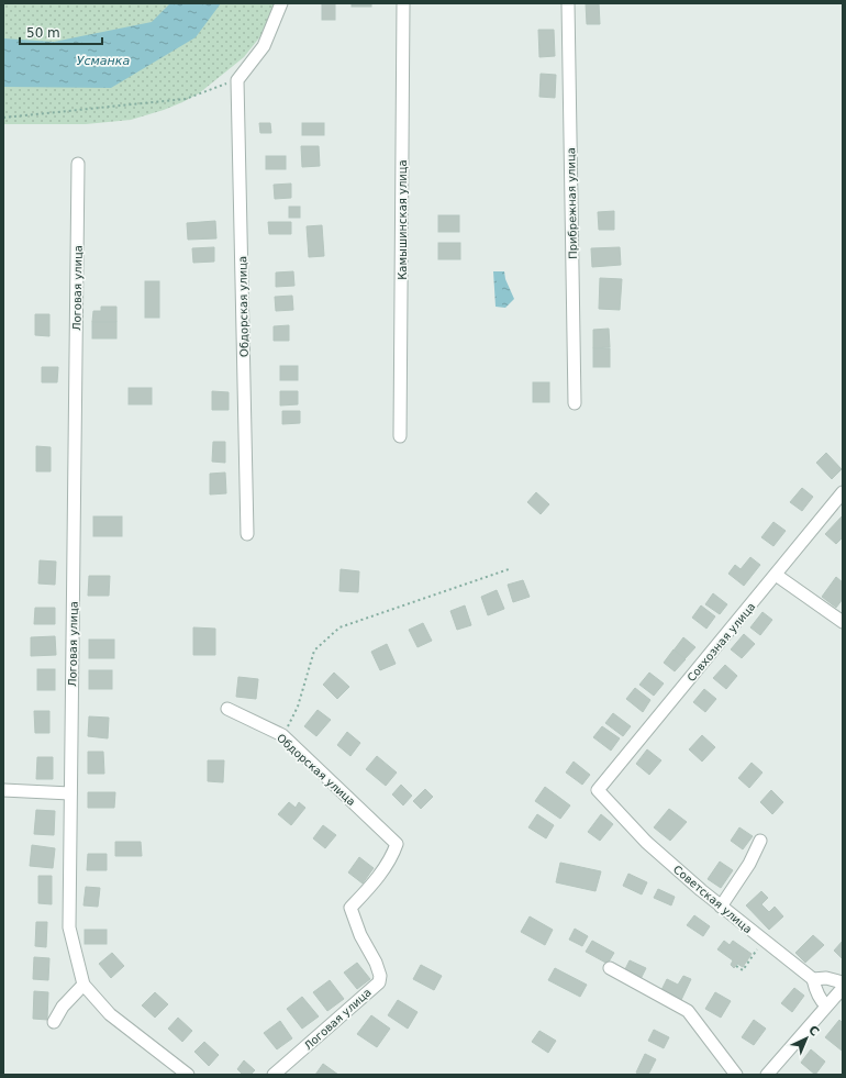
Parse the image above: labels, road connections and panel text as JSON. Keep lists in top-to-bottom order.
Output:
{
  "streets": {
    "street": [
      "Прибрежная улица",
      "Камышинская улица",
      "Логовая улица",
      "Обдорская улица",
      "Совхозная улица",
      "Советская улица"
    ]
  },
  "crossings": [
    ["Логовая улица", "Обдорская улица"],
    ["Совхозная улица", "Советская улица"]
  ],
  "water": ["Усманка"],
  "scale_bar": "50 m",
  "north": "top right"
}
